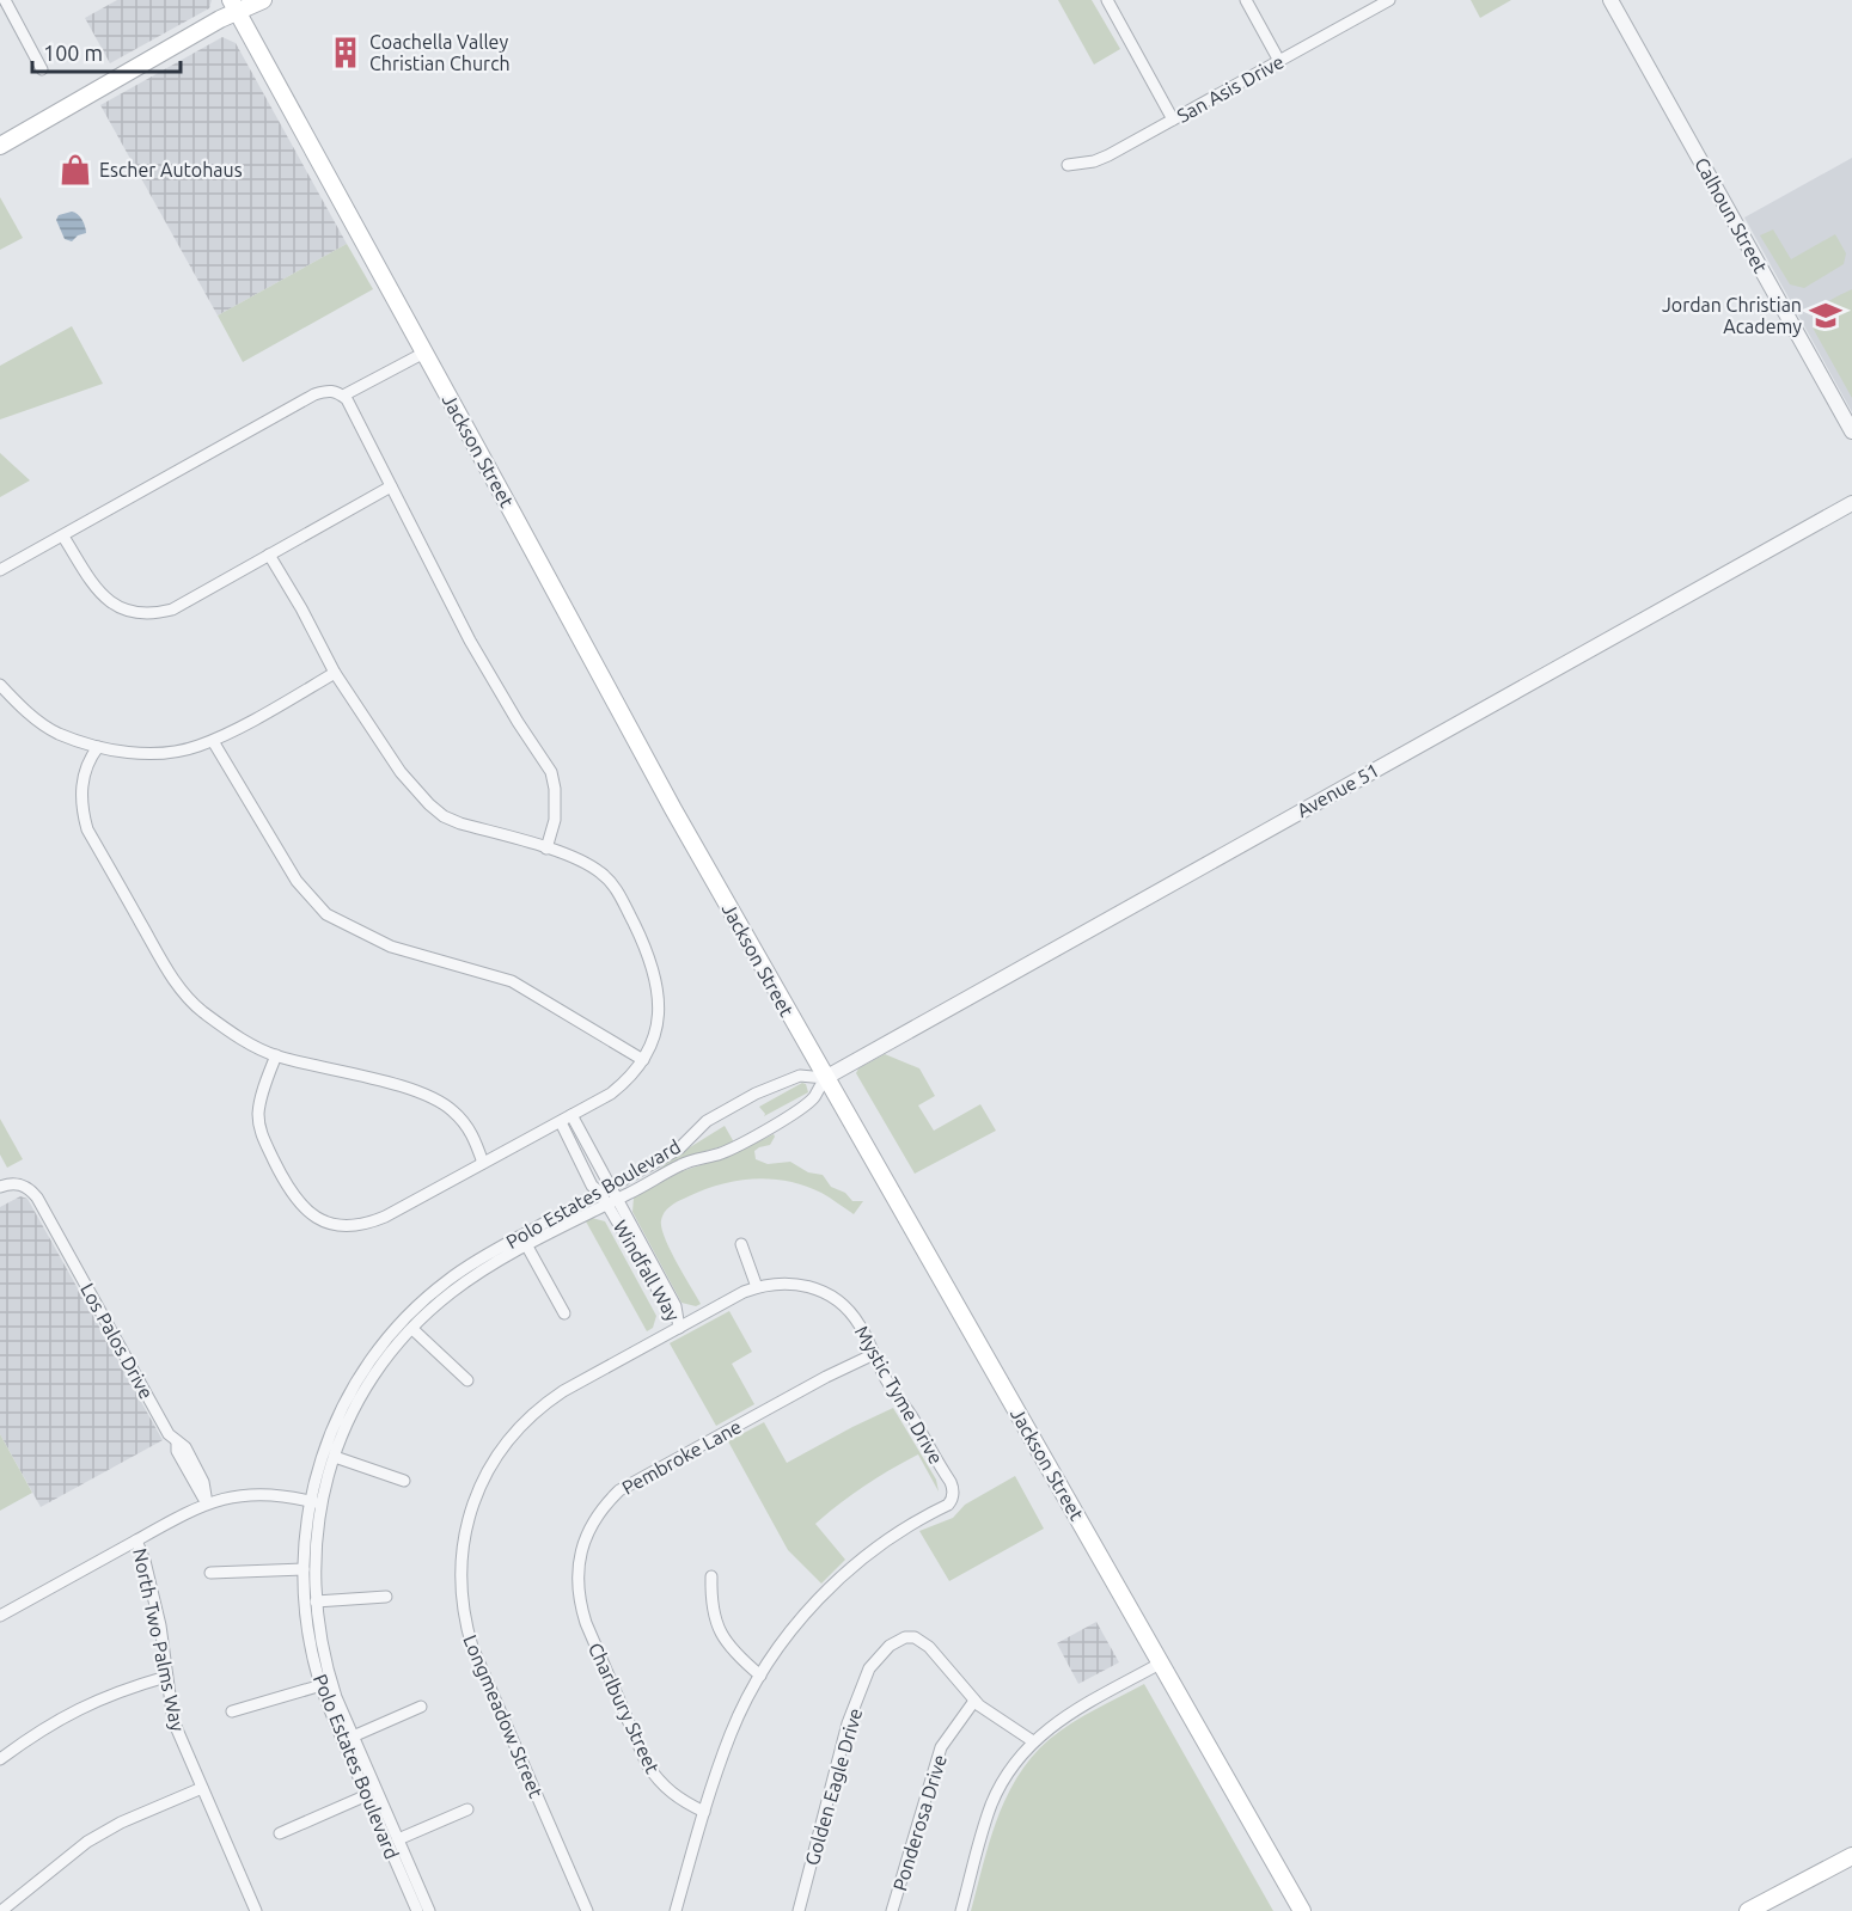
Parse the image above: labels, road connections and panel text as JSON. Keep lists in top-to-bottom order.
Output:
{
  "streets": {
    "main road": ["Jackson Street"],
    "street": [
      "San Asis Drive",
      "Calhoun Street",
      "Avenue 51",
      "Polo Estates Boulevard",
      "Windfall Way",
      "Los Palos Drive",
      "Mystic Tyme Drive",
      "Pembroke Lane",
      "North Two Palms Way",
      "Charlbury Street",
      "Longmeadow Street",
      "Golden Eagle Drive",
      "Ponderosa Drive"
    ]
  },
  "crossings": [
    ["Jackson Street", "Avenue 51"],
    ["Jackson Street", "Polo Estates Boulevard"],
    ["Avenue 51", "Polo Estates Boulevard"],
    ["Polo Estates Boulevard", "Windfall Way"],
    ["Polo Estates Boulevard", "North Two Palms Way"],
    ["Windfall Way", "Mystic Tyme Drive"],
    ["Windfall Way", "Longmeadow Street"],
    ["Los Palos Drive", "North Two Palms Way"],
    ["Mystic Tyme Drive", "Pembroke Lane"],
    ["Mystic Tyme Drive", "Longmeadow Street"],
    ["Pembroke Lane", "Charlbury Street"],
    ["Golden Eagle Drive", "Ponderosa Drive"]
  ],
  "places": {
    "building": ["Coachella Valley Christian Church"],
    "shop": ["Escher Autohaus"],
    "school or university": ["Jordan Christian Academy"]
  },
  "scale_bar": "100 m"
}
